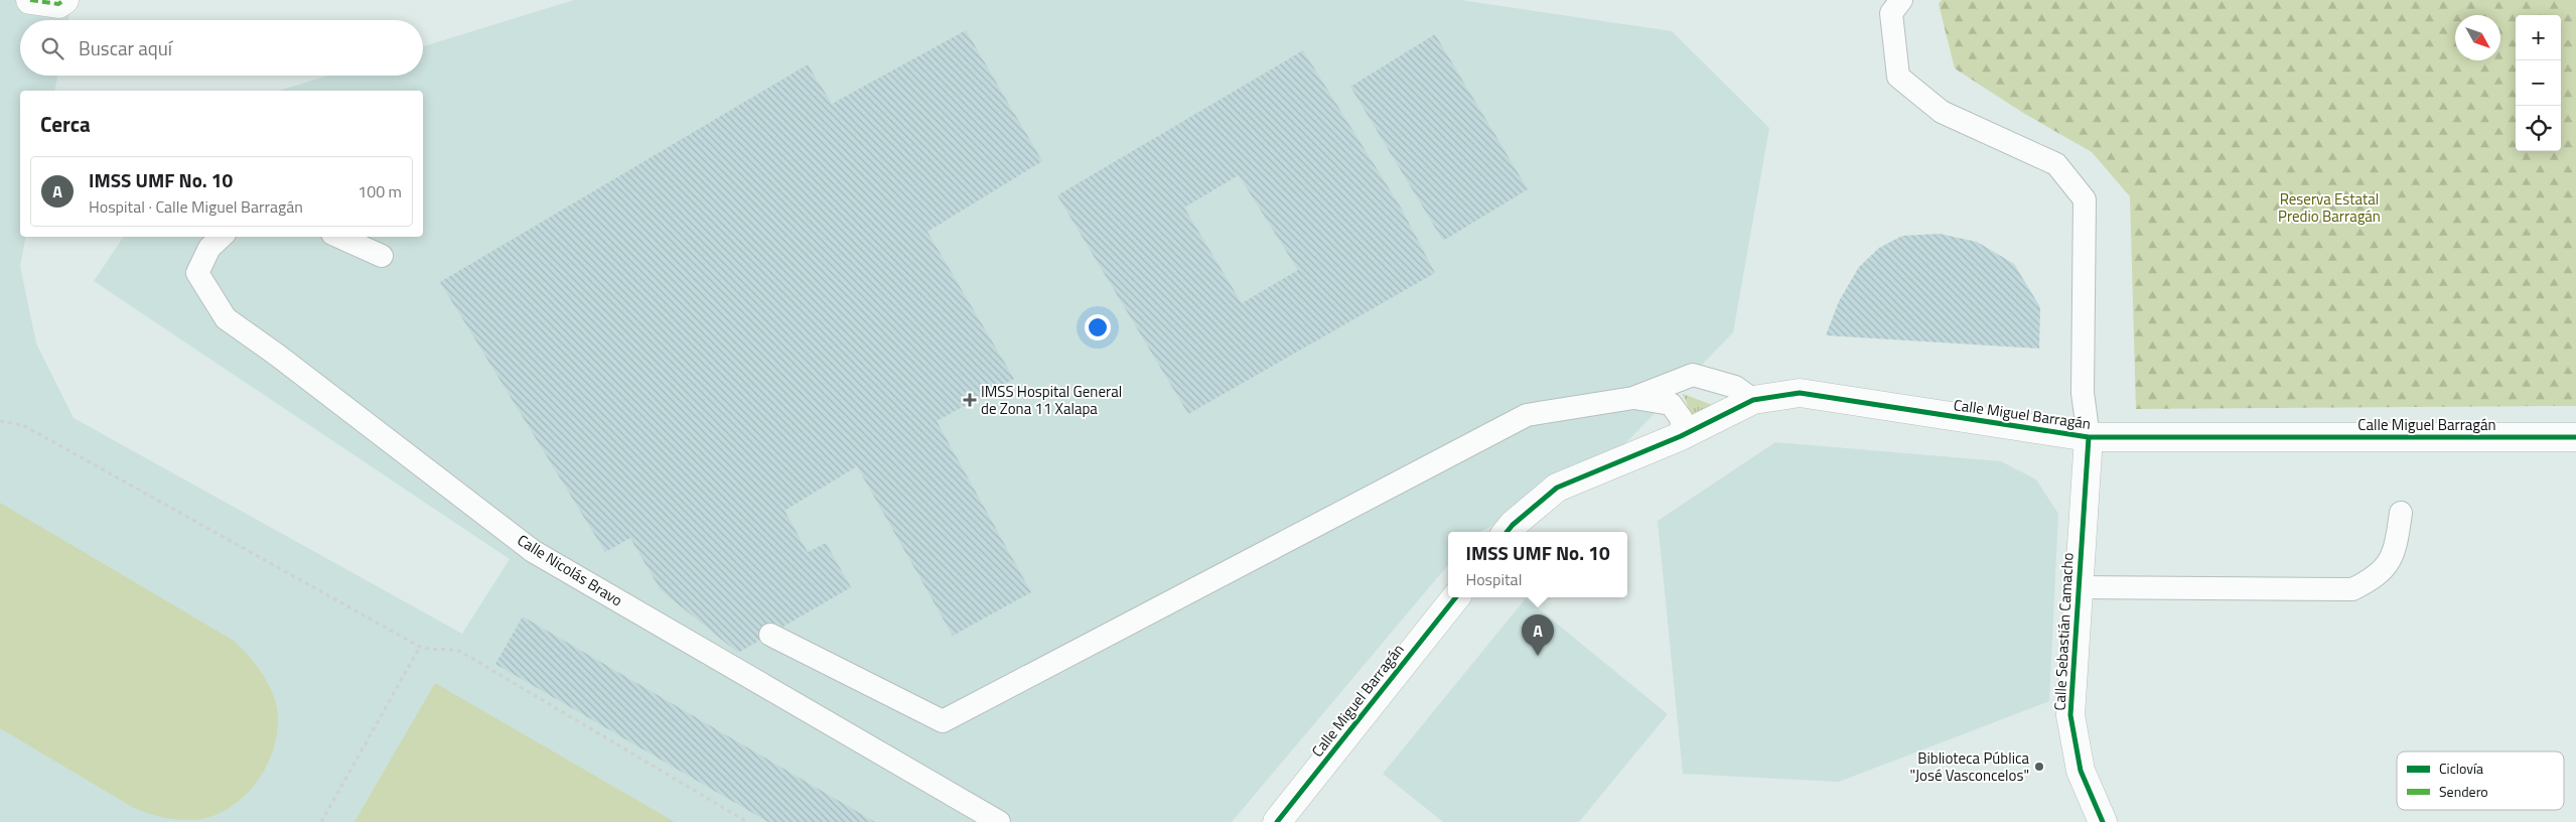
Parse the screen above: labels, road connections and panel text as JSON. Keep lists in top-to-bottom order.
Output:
{
  "streets": {
    "street": ["Calle Miguel Barragán", "Calle Sebastián Camacho"],
    "lane": ["Calle Nicolás Bravo"]
  },
  "crossings": [
    ["Calle Miguel Barragán", "Calle Sebastián Camacho"]
  ],
  "parks": ["Reserva Estatal Predio Barragán"],
  "places": {
    "health": ["IMSS Hospital General de Zona 11 Xalapa"],
    "other": ["Biblioteca Pública \"José Vasconcelos\""]
  },
  "legend": ["Ciclovía", "Sendero"],
  "north": "bottom right",
  "page": {
    "map_buttons": ["+", "−"],
    "search": "Buscar aquí",
    "heading": "Cerca",
    "list": [
      {
        "mark": "A",
        "name": "IMSS UMF No. 10",
        "note": "Hospital · Calle Miguel Barragán",
        "value": "100 m"
      }
    ],
    "popup": ["IMSS UMF No. 10", "Hospital"],
    "pins": "A"
  }
}
